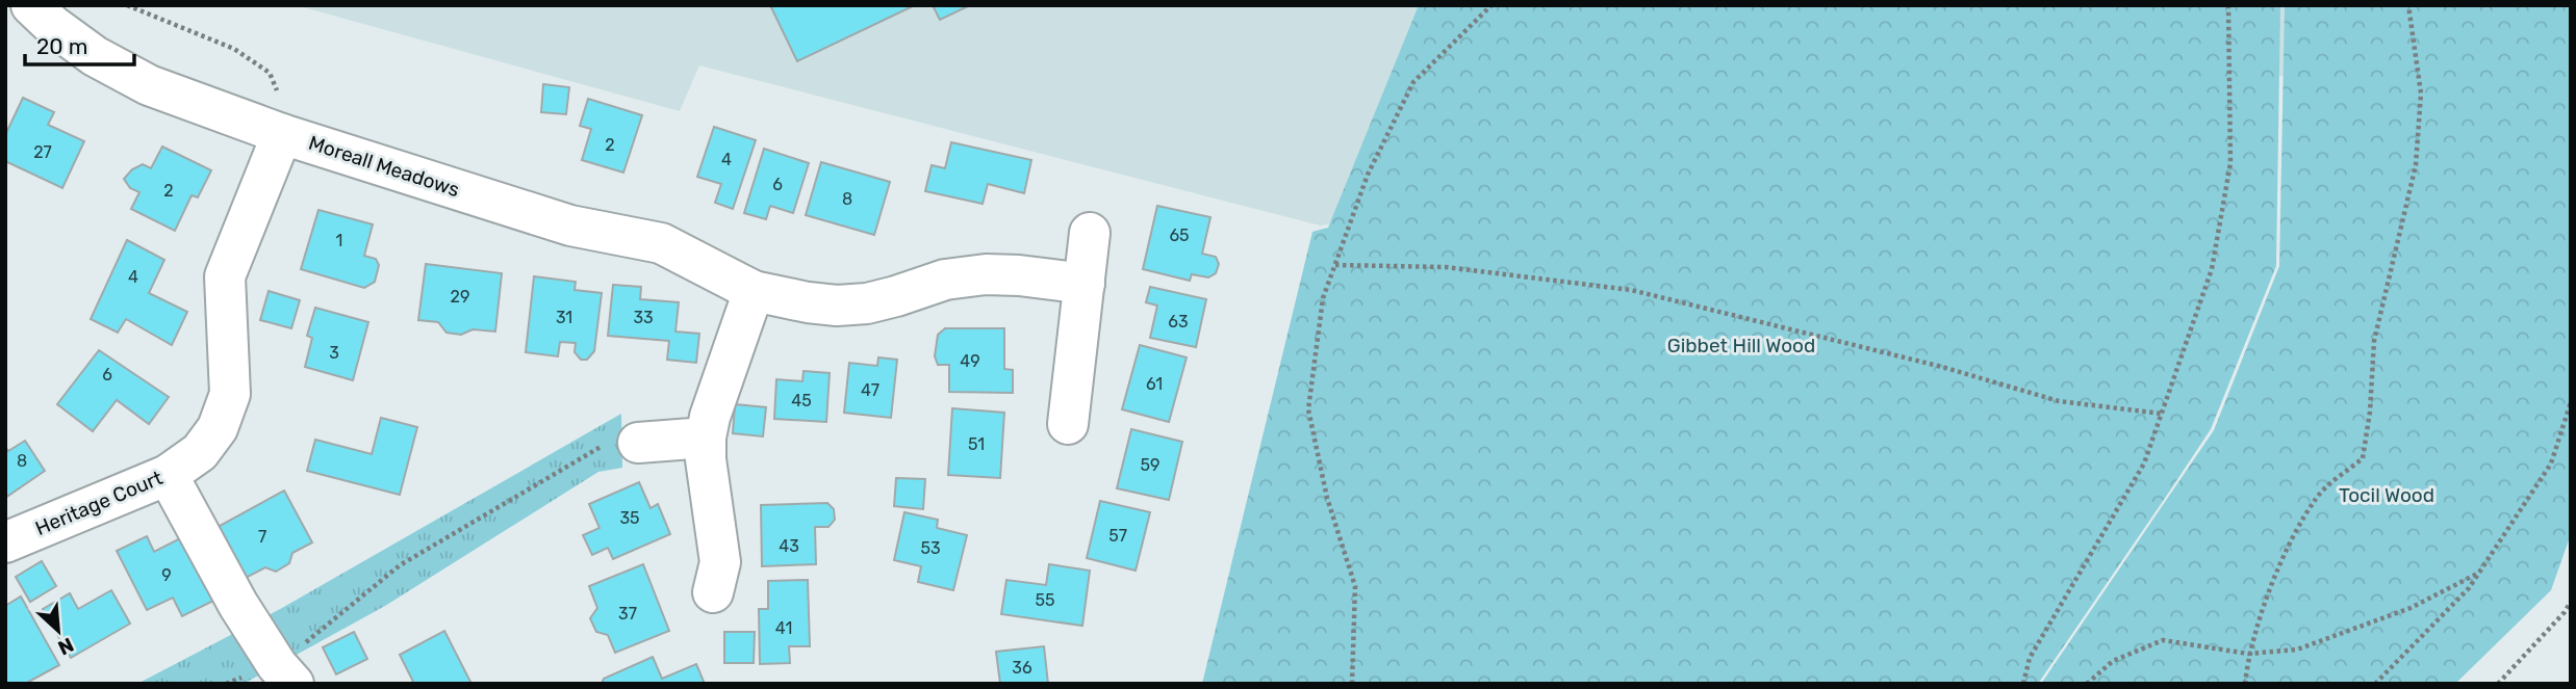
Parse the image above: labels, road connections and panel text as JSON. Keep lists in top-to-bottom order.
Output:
{
  "streets": {
    "street": ["Moreall Meadows", "Heritage Court"]
  },
  "crossings": [
    ["Moreall Meadows", "Heritage Court"]
  ],
  "parks": ["Gibbet Hill Wood", "Tocil Wood"],
  "house_numbers": [
    "2",
    "27",
    "4",
    "6",
    "2",
    "8",
    "65",
    "1",
    "4",
    "29",
    "31",
    "33",
    "63",
    "3",
    "49",
    "6",
    "61",
    "47",
    "45",
    "51",
    "8",
    "59",
    "35",
    "57",
    "7",
    "43",
    "53",
    "9",
    "55",
    "37",
    "41",
    "36"
  ],
  "scale_bar": "20 m",
  "north": "bottom right"
}
